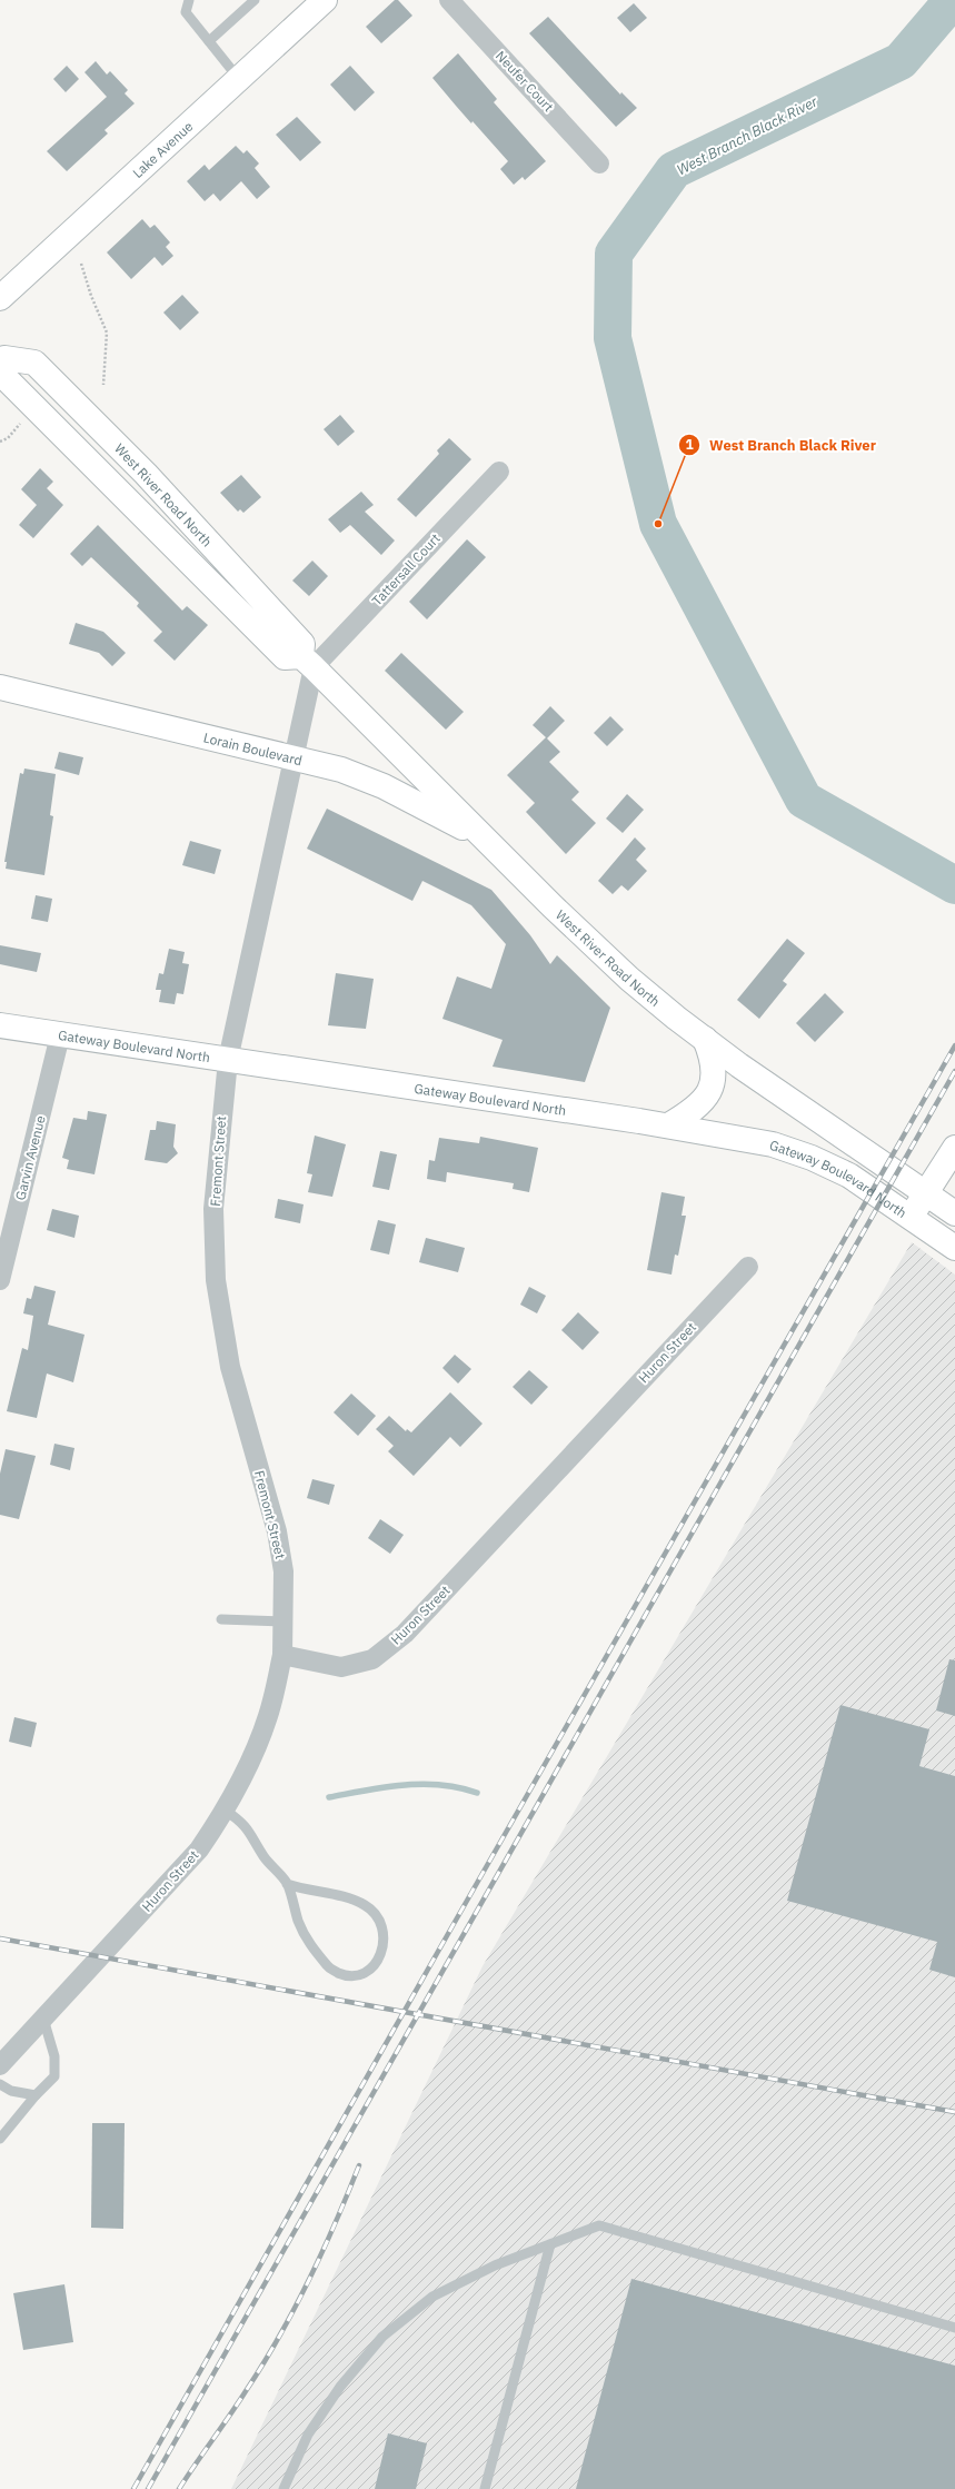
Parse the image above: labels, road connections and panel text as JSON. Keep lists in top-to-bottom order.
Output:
{
  "streets": {
    "main road": [
      "Lake Avenue",
      "West River Road North",
      "Lorain Boulevard",
      "Gateway Boulevard North"
    ],
    "street": [
      "Neufer Court",
      "Tattersall Court",
      "Garvin Avenue",
      "Fremont Street",
      "Huron Street"
    ]
  },
  "crossings": [
    ["West River Road North", "Tattersall Court"],
    ["West River Road North", "Lorain Boulevard"],
    ["West River Road North", "Fremont Street"],
    ["Tattersall Court", "Fremont Street"],
    ["Lorain Boulevard", "Fremont Street"],
    ["Gateway Boulevard North", "Garvin Avenue"],
    ["Gateway Boulevard North", "Fremont Street"],
    ["Fremont Street", "Huron Street"]
  ],
  "water": ["West Branch Black River"],
  "places": ["West Branch Black River"]
}
